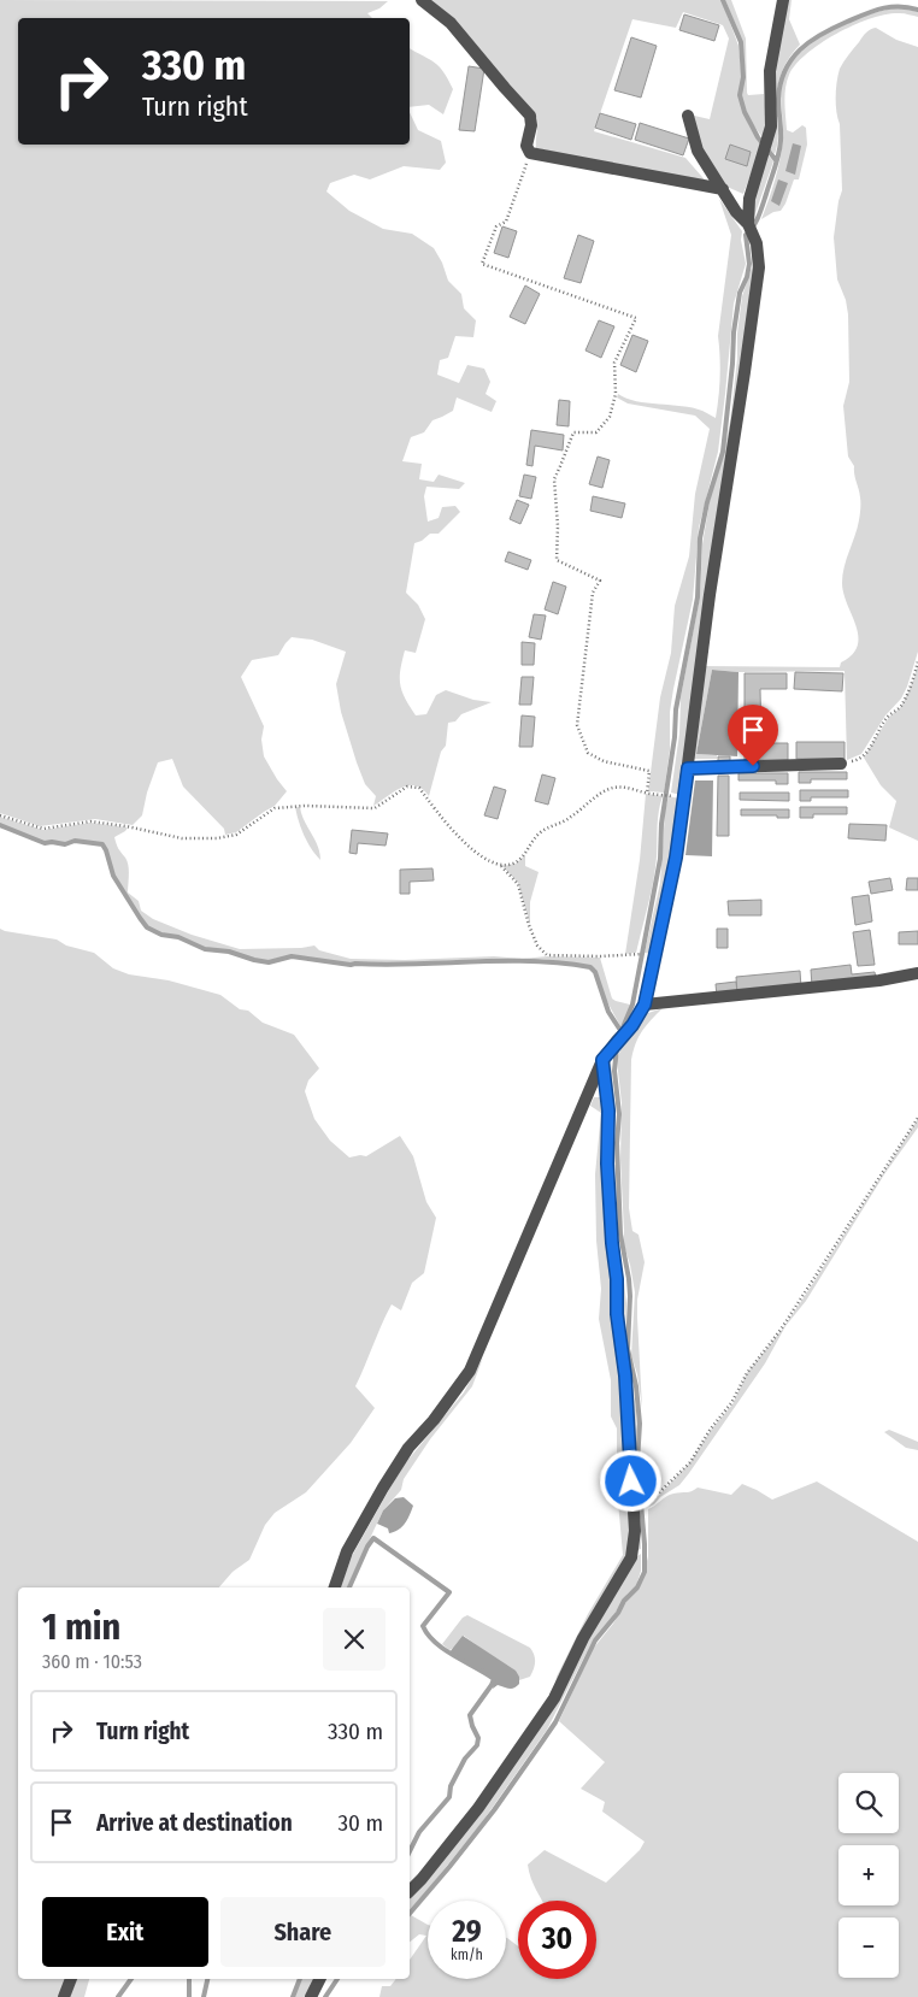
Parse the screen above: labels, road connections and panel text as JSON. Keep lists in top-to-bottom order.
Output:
{
  "page": {
    "turn": ["330 m", "Turn right"],
    "heading": ["1 min", "360 m · 10:53"],
    "list": [
      {
        "name": "Turn right",
        "value": "330 m"
      },
      {
        "name": "Arrive at destination",
        "value": "30 m"
      }
    ],
    "map_buttons": ["+", "−"],
    "buttons": ["Exit", "Share"],
    "speed": "29 km/h",
    "limit": "30"
  }
}
